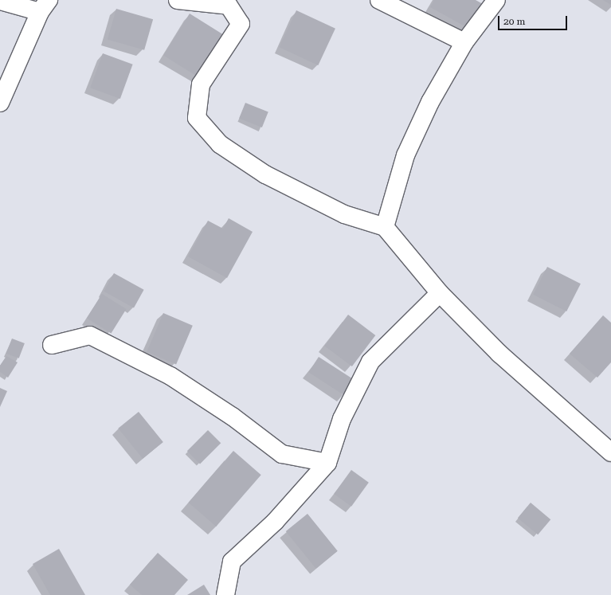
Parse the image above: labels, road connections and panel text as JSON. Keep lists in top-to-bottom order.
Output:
{
  "scale_bar": "20 m"
}
